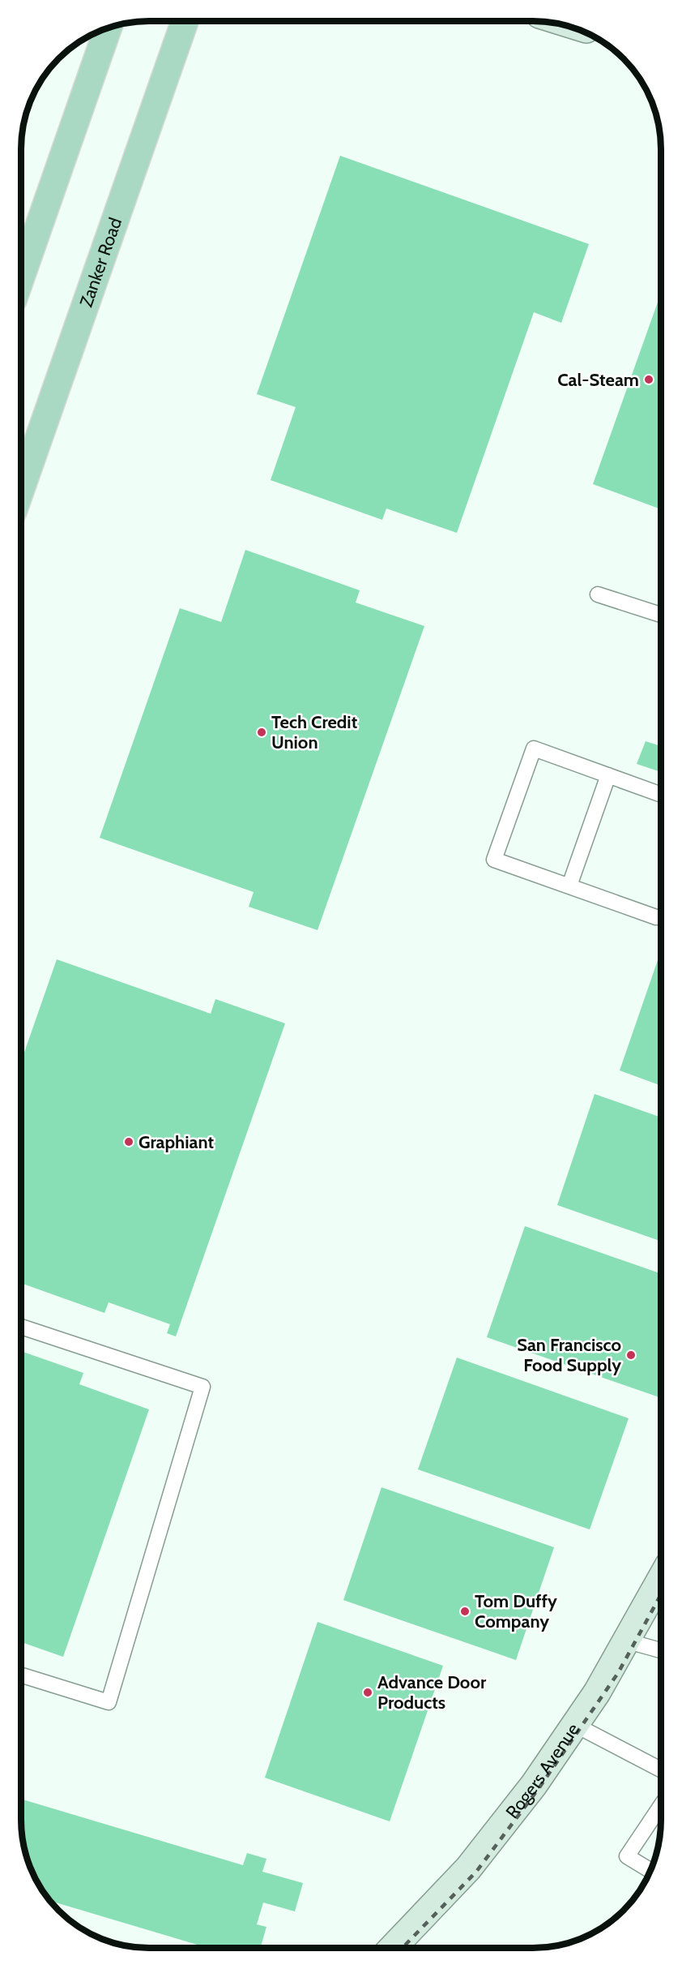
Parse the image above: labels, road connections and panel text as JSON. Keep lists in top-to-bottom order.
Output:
{
  "streets": {
    "main road": ["Zanker Road"],
    "street": ["Rogers Avenue"]
  },
  "places": [
    "Cal-Steam",
    "Tech Credit Union",
    "Graphiant",
    "San Francisco Food Supply",
    "Tom Duffy Company",
    "Advance Door Products"
  ]
}
